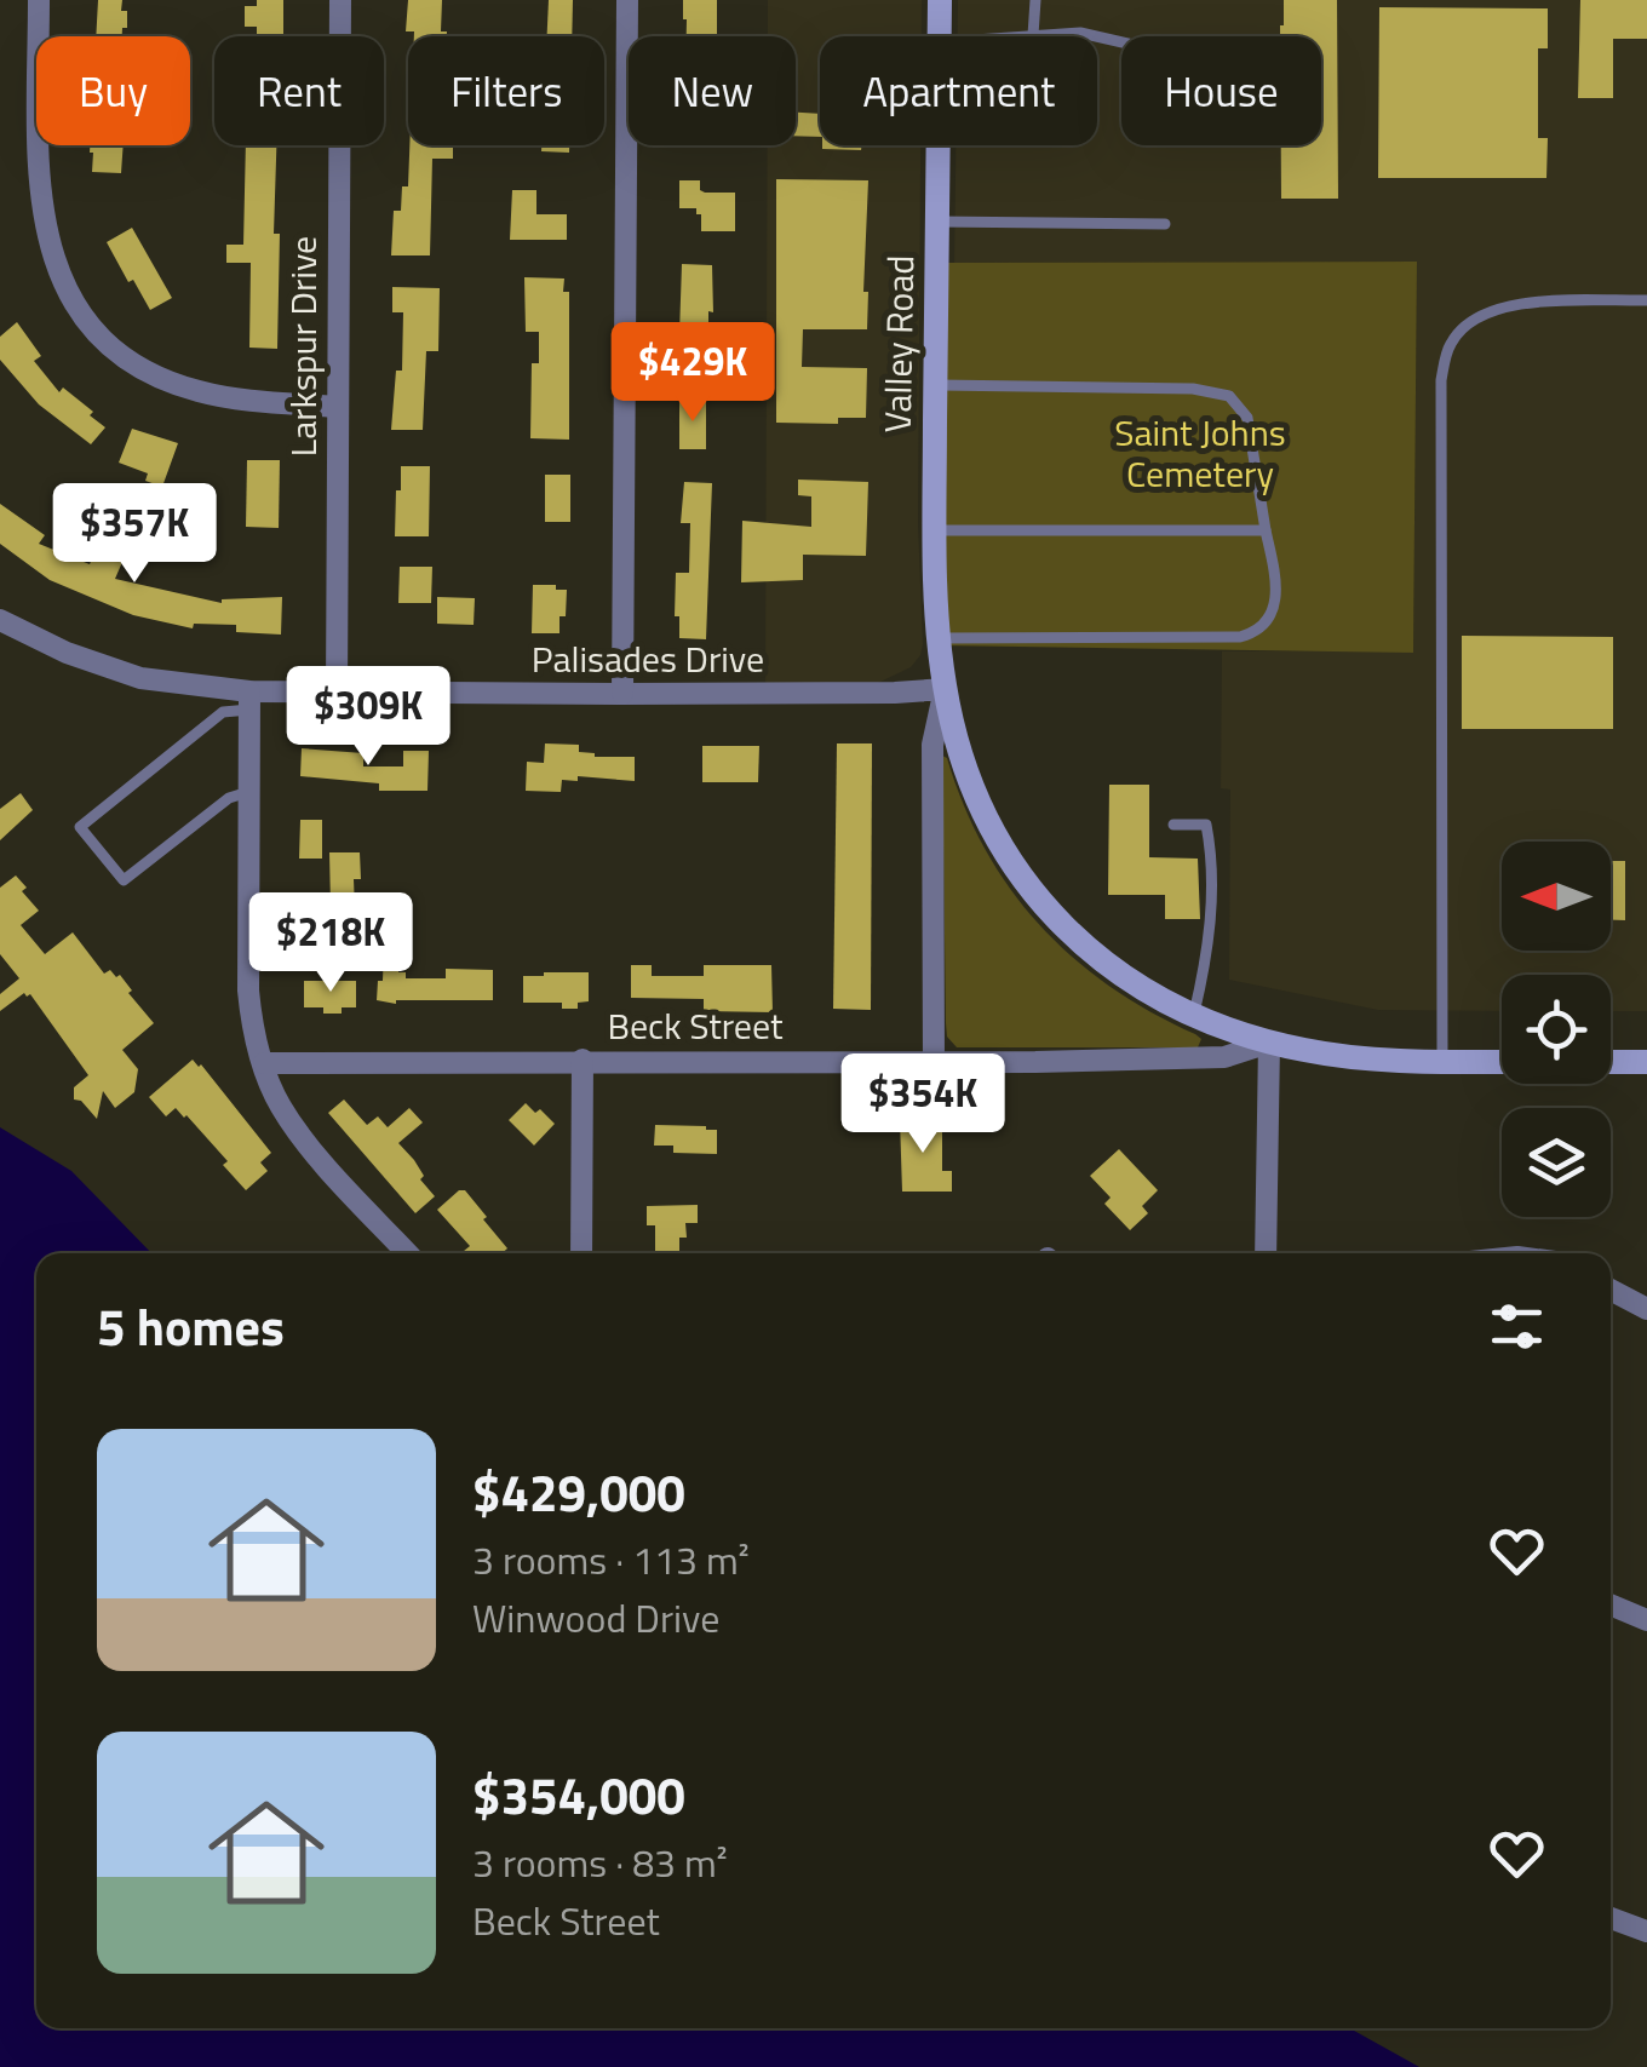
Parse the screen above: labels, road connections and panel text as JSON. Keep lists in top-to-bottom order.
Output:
{
  "streets": {
    "main road": ["Valley Road"],
    "street": ["Larkspur Drive", "Palisades Drive", "Beck Street"]
  },
  "crossings": [
    ["Valley Road", "Palisades Drive"],
    ["Valley Road", "Beck Street"],
    ["Larkspur Drive", "Palisades Drive"]
  ],
  "parks": ["Saint Johns Cemetery"],
  "north": "left",
  "page": {
    "chip": [
      "Buy",
      "Rent",
      "Filters",
      "New",
      "Apartment",
      "House"
    ],
    "price": [
      "$429K",
      "$357K",
      "$309K",
      "$218K",
      "$354K"
    ],
    "heading": "5 homes",
    "list": [
      {
        "name": "$429,000",
        "note": "3 rooms · 113 m² · Winwood Drive"
      },
      {
        "name": "$354,000",
        "note": "3 rooms · 83 m² · Beck Street"
      }
    ]
  }
}
